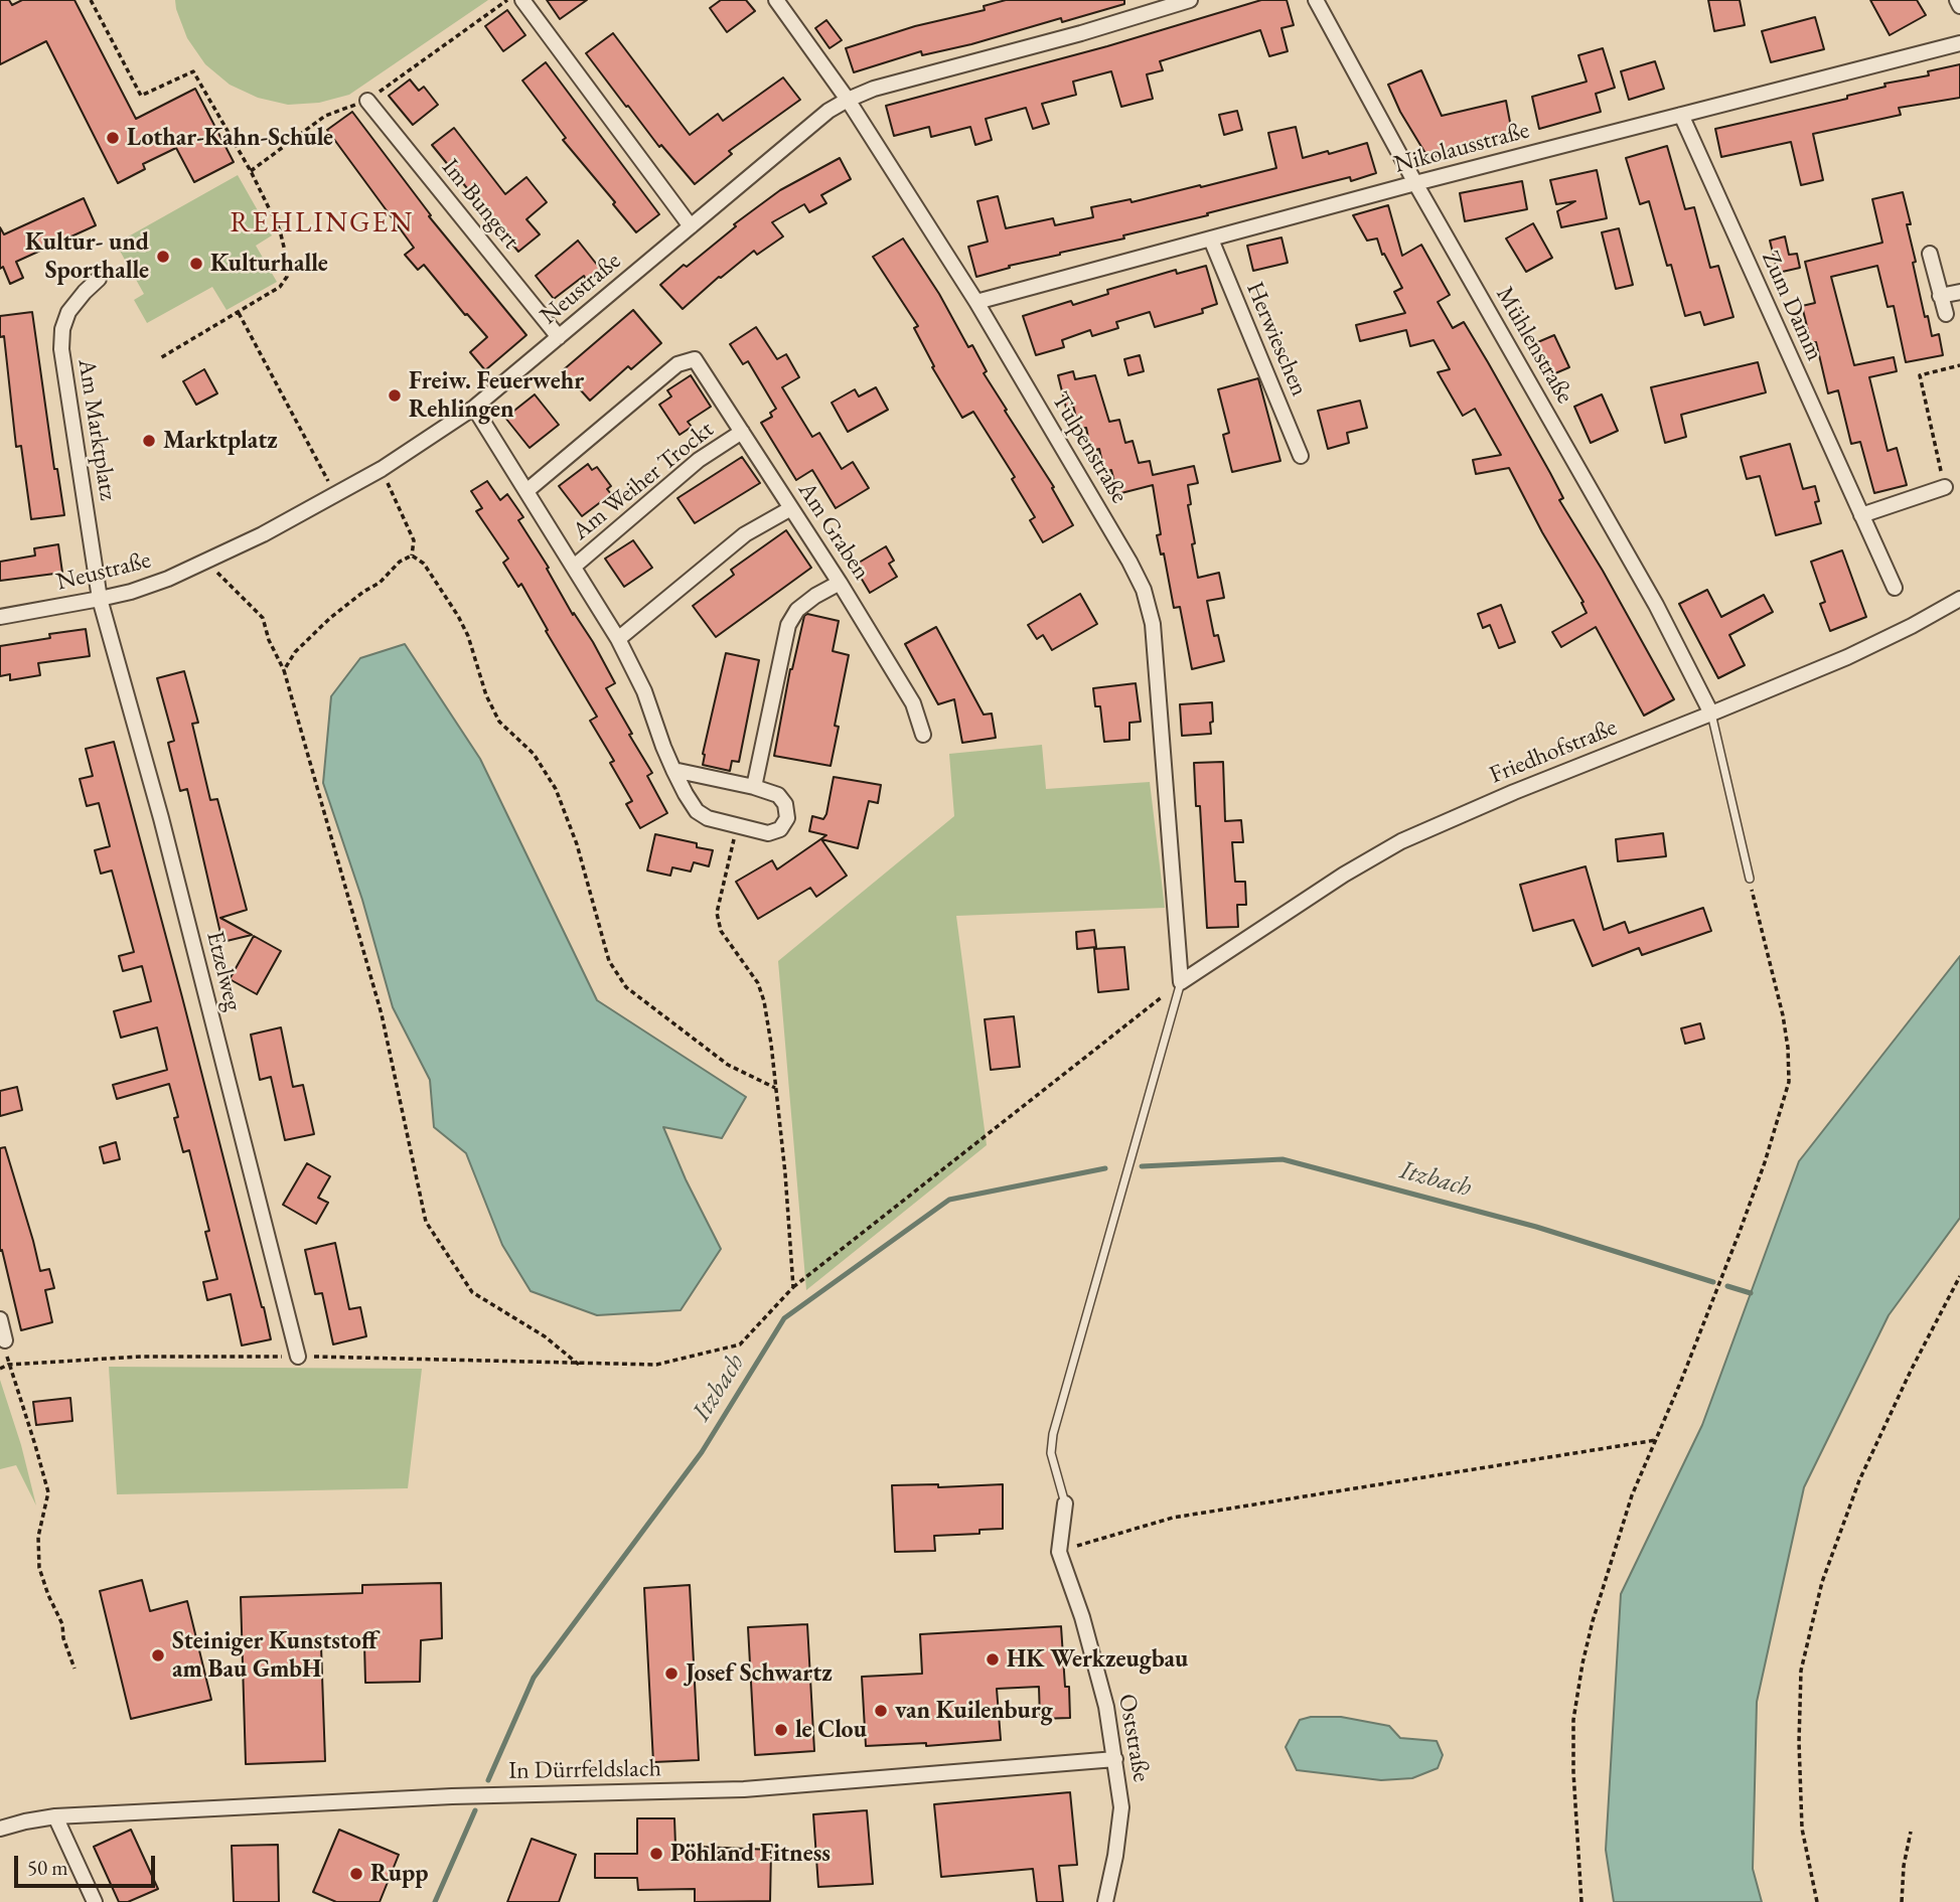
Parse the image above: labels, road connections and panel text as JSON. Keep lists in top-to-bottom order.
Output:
{
  "streets": {
    "street": [
      "Nikolausstraße",
      "Im Bungert",
      "Neustraße",
      "Zum Damm",
      "Herwieschen",
      "Mühlenstraße",
      "Am Marktplatz",
      "Tulpenstraße",
      "Am Weiher Trockt",
      "Am Graben",
      "Friedhofstraße",
      "Etzelweg",
      "Oststraße",
      "In Dürrfeldslach"
    ]
  },
  "crossings": [
    ["Nikolausstraße", "Zum Damm"],
    ["Nikolausstraße", "Herwieschen"],
    ["Nikolausstraße", "Mühlenstraße"],
    ["Nikolausstraße", "Tulpenstraße"],
    ["Im Bungert", "Neustraße"],
    ["Neustraße", "Am Marktplatz"],
    ["Neustraße", "Tulpenstraße"],
    ["Neustraße", "Am Weiher Trockt"],
    ["Neustraße", "Etzelweg"],
    ["Mühlenstraße", "Friedhofstraße"],
    ["Am Marktplatz", "Etzelweg"],
    ["Tulpenstraße", "Friedhofstraße"],
    ["Am Weiher Trockt", "Am Graben"],
    ["Oststraße", "In Dürrfeldslach"]
  ],
  "districts": ["REHLINGEN"],
  "water": ["Itzbach"],
  "places": [
    "Lothar-Kahn-Schule",
    "Kultur- und Sporthalle",
    "Kulturhalle",
    "Freiw. Feuerwehr Rehlingen",
    "Marktplatz",
    "Steiniger Kunststoff am Bau GmbH",
    "HK Werkzeugbau",
    "Josef Schwartz",
    "van Kuilenburg",
    "le Clou",
    "Pöhland Fitness",
    "Rupp"
  ],
  "scale_bar": "50 m"
}
